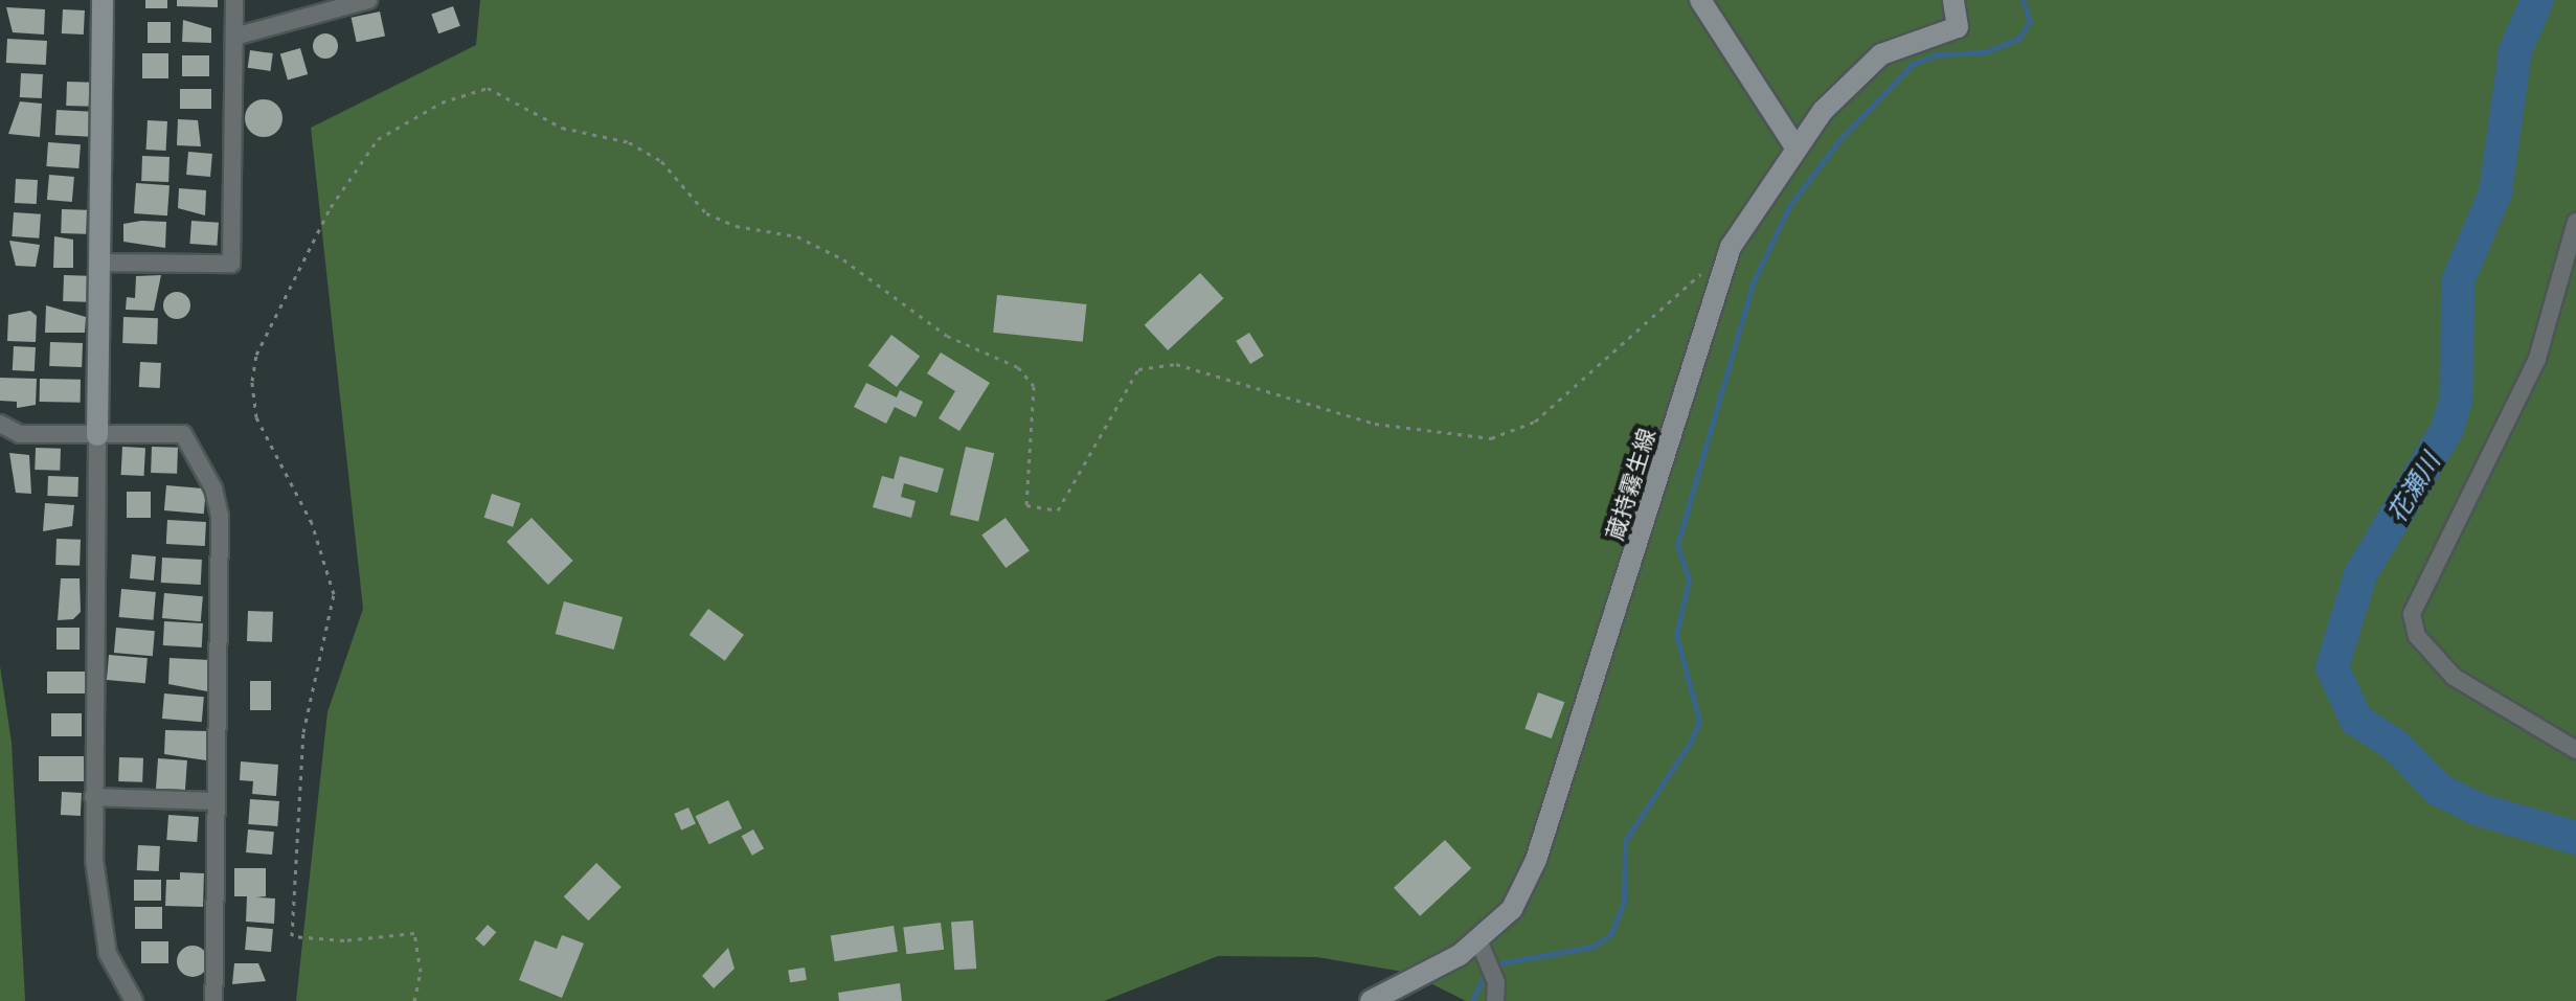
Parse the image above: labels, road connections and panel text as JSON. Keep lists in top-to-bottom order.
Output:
{
  "streets": {
    "main road": ["蔵持霧生線"]
  },
  "water": ["花瀬川"]
}
